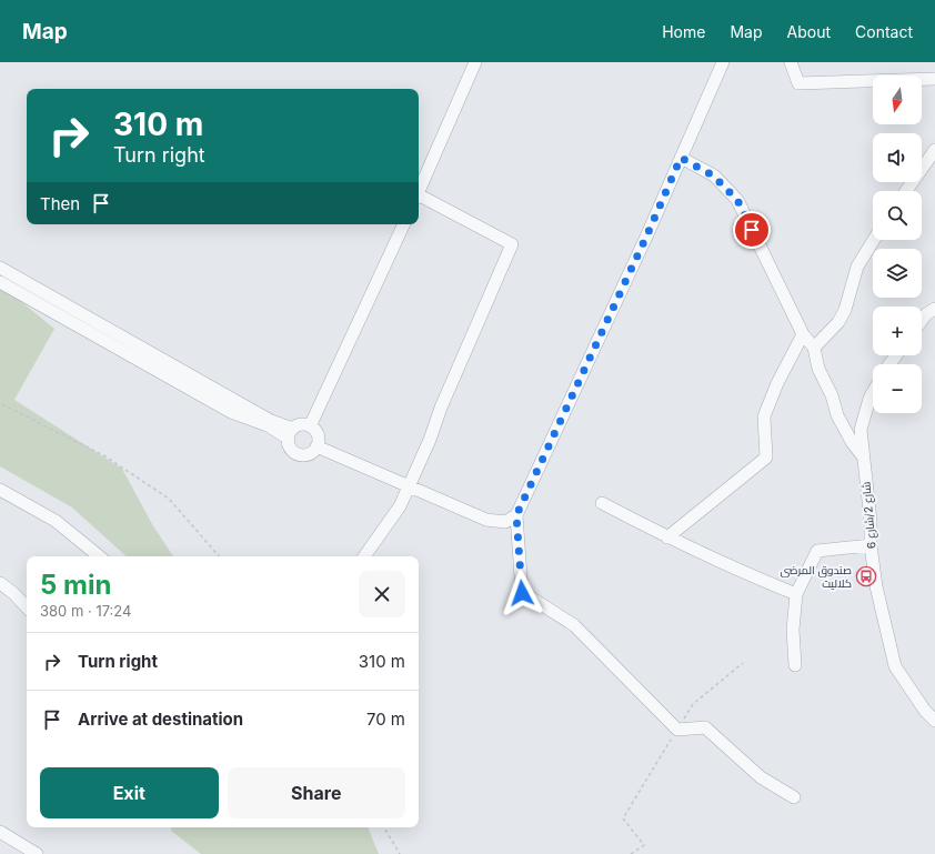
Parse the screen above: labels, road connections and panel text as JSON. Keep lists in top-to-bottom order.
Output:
{
  "streets": {
    "street": ["شارع 2/شارع 6"]
  },
  "places": {
    "bus stop": ["صندوق المرضى كلاليت"]
  },
  "north": "bottom",
  "page": {
    "header": "Map",
    "nav": [
      "Home",
      "Map",
      "About",
      "Contact"
    ],
    "map_buttons": ["+", "−"],
    "turn": ["310 m", "Turn right"],
    "then": "Then",
    "heading": ["5 min", "380 m · 17:24"],
    "list": [
      {
        "name": "Turn right",
        "value": "310 m"
      },
      {
        "name": "Arrive at destination",
        "value": "70 m"
      }
    ],
    "buttons": ["Exit", "Share"]
  }
}
